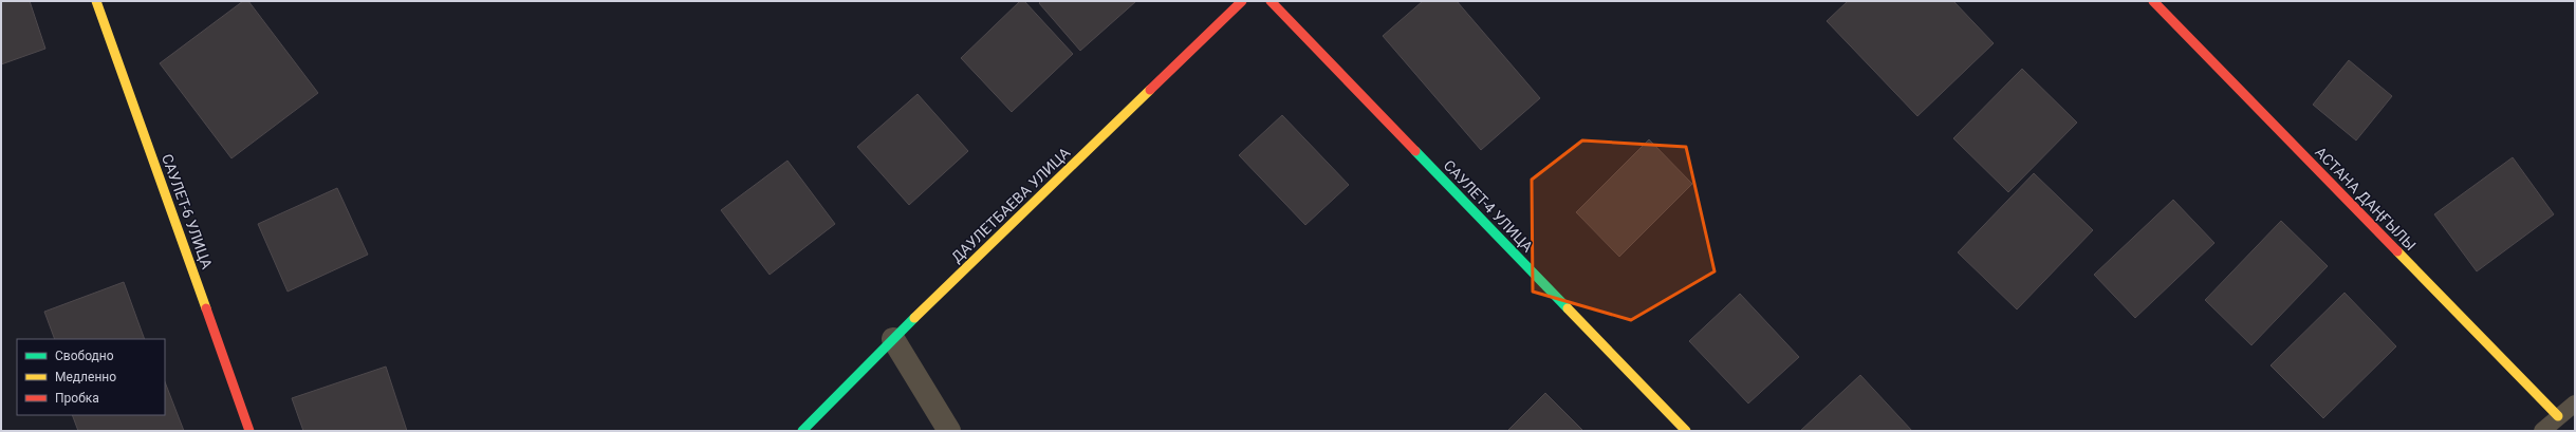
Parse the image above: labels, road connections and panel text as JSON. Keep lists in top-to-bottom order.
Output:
{
  "streets": {
    "street": [
      "АСТАНА ДАҢҒЫЛЫ",
      "ДАУЛЕТБАЕВА УЛИЦА",
      "САУЛЕТ-4 УЛИЦА",
      "САУЛЕТ-6 УЛИЦА"
    ]
  },
  "legend": ["Свободно", "Медленно", "Пробка"]
}
